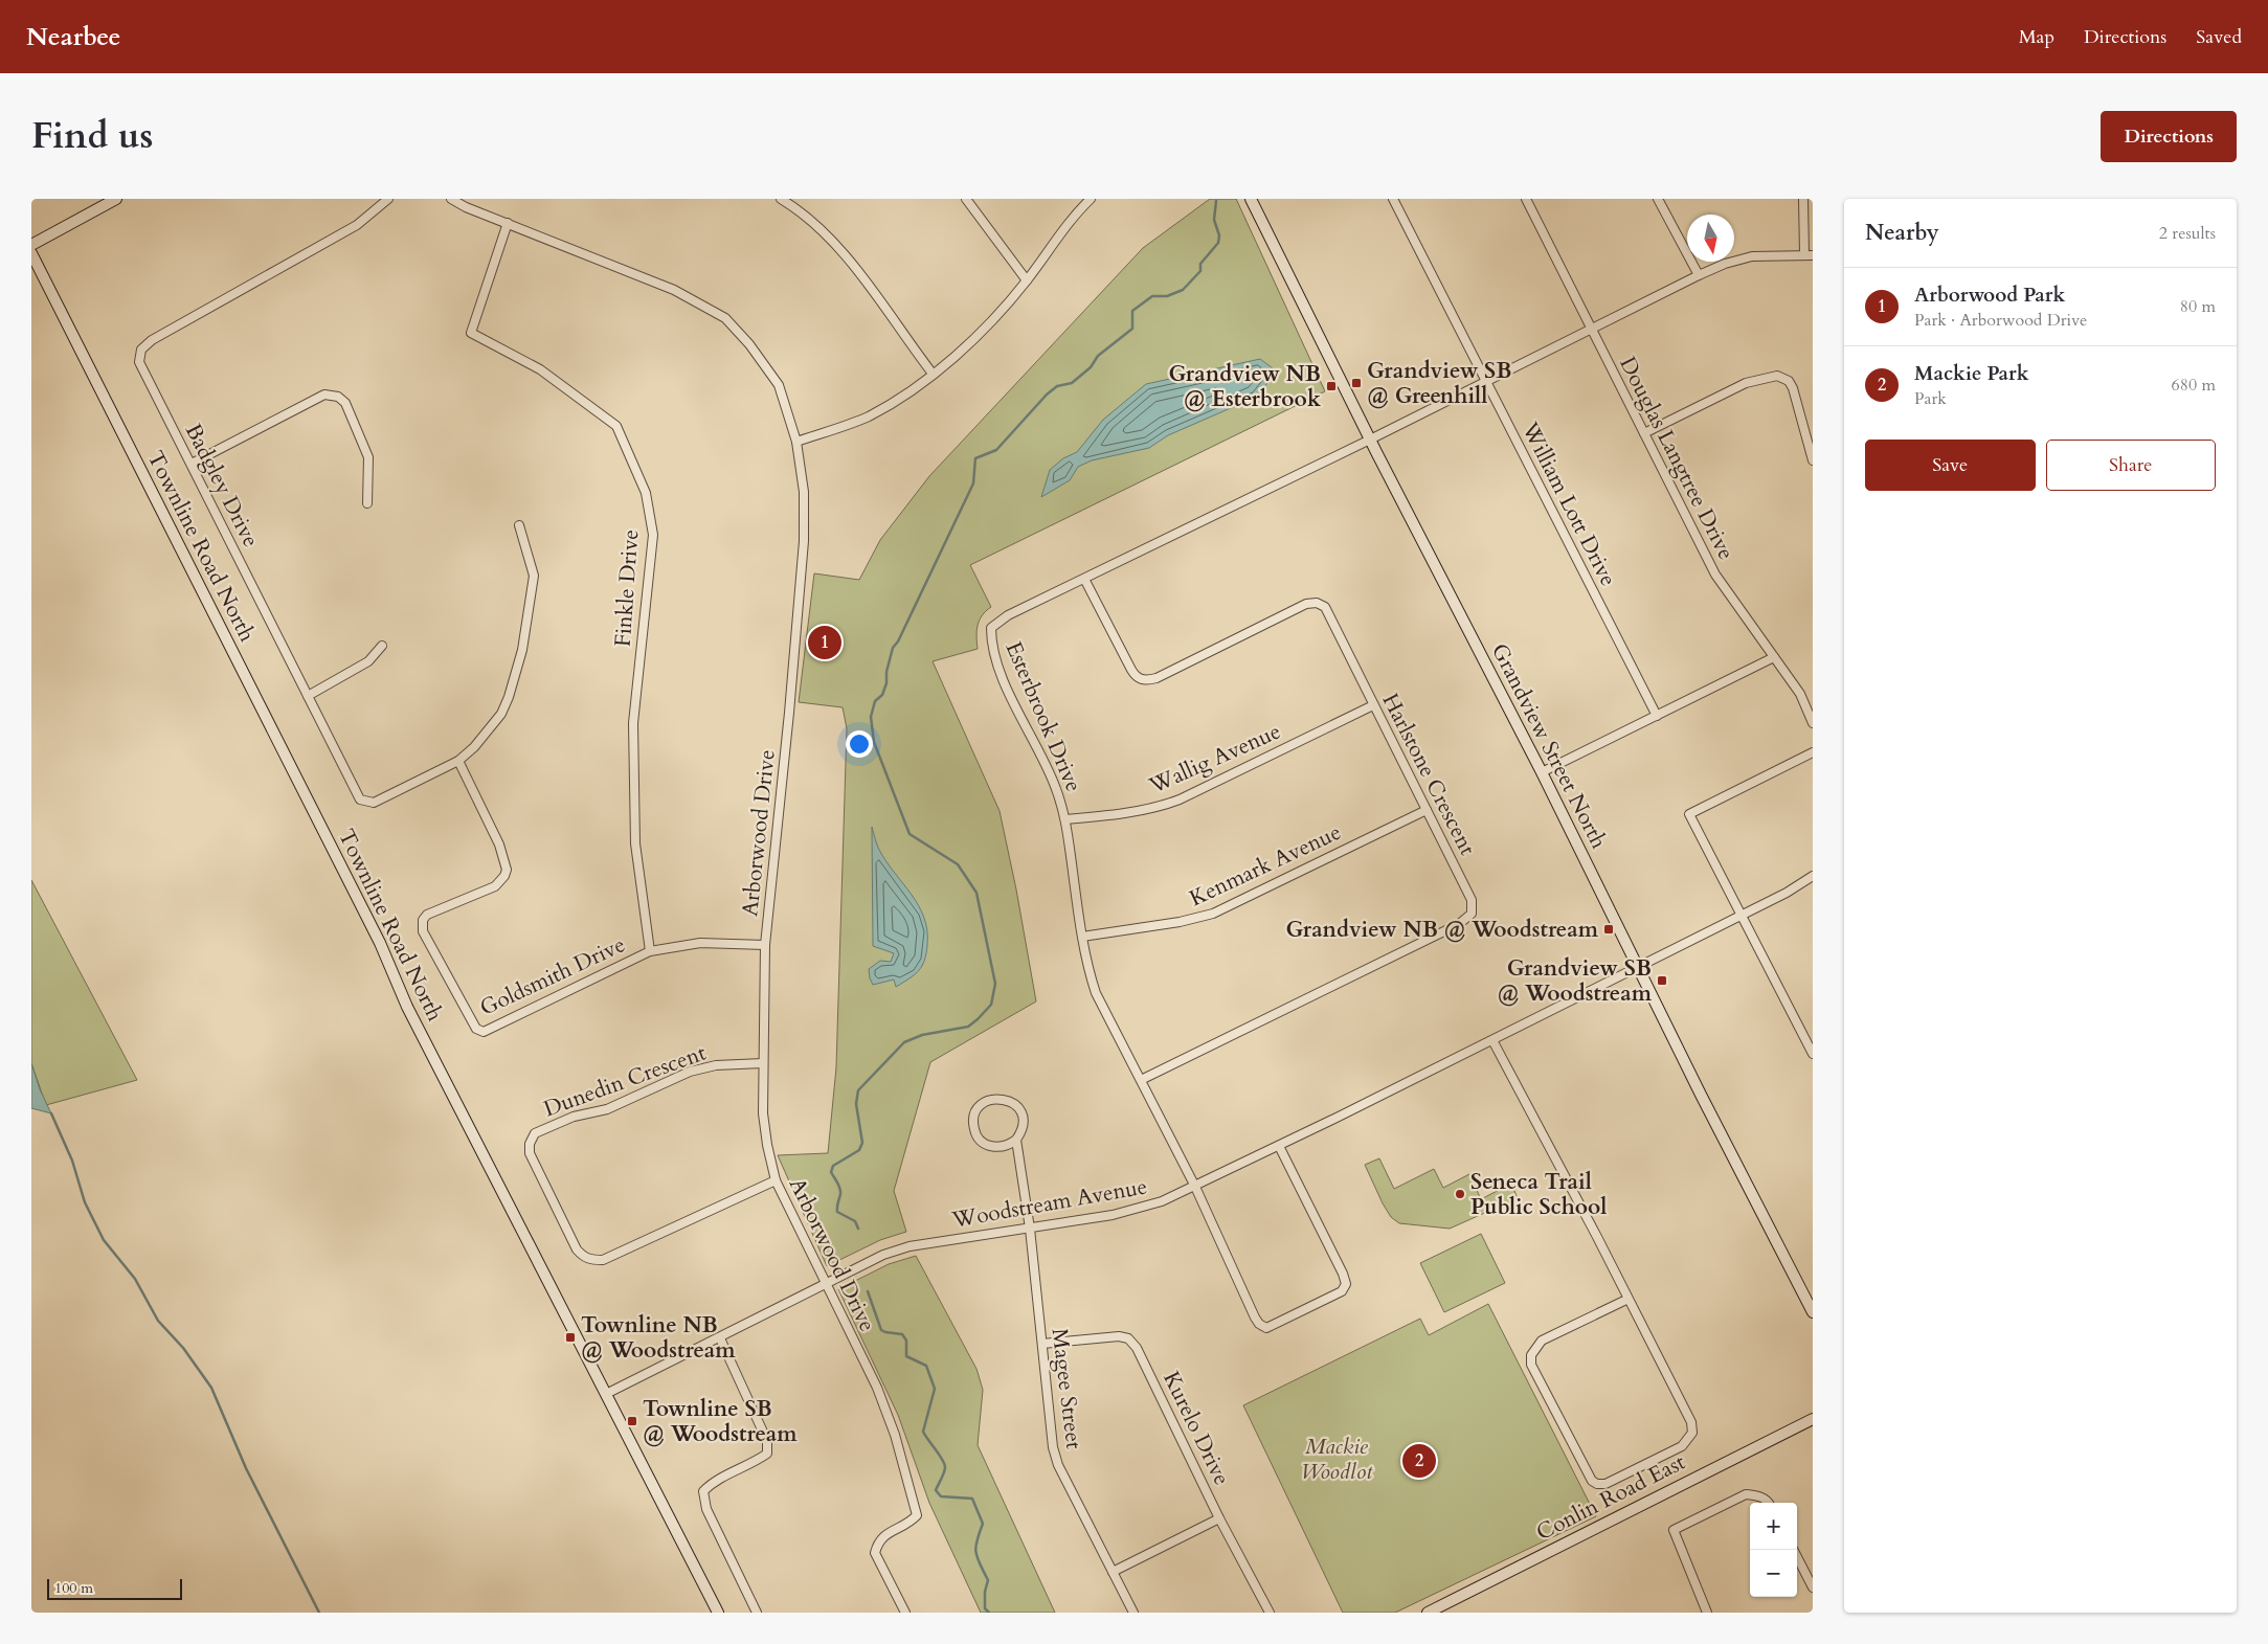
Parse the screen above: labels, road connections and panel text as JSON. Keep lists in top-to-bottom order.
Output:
{
  "streets": {
    "street": [
      "Douglas Langtree Drive",
      "Badgley Drive",
      "William Lott Drive",
      "Townline Road North",
      "Finkle Drive",
      "Esterbrook Drive",
      "Grandview Street North",
      "Wallig Avenue",
      "Harlstone Crescent",
      "Arborwood Drive",
      "Kenmark Avenue",
      "Goldsmith Drive",
      "Dunedin Crescent",
      "Woodstream Avenue",
      "Magee Street",
      "Kurelo Drive",
      "Conlin Road East"
    ]
  },
  "crossings": [
    ["Douglas Langtree Drive", "Esterbrook Drive"],
    ["Badgley Drive", "Goldsmith Drive"],
    ["William Lott Drive", "Esterbrook Drive"],
    ["Townline Road North", "Woodstream Avenue"],
    ["Finkle Drive", "Arborwood Drive"],
    ["Finkle Drive", "Goldsmith Drive"],
    ["Esterbrook Drive", "Grandview Street North"],
    ["Esterbrook Drive", "Wallig Avenue"],
    ["Esterbrook Drive", "Harlstone Crescent"],
    ["Esterbrook Drive", "Kenmark Avenue"],
    ["Esterbrook Drive", "Woodstream Avenue"],
    ["Grandview Street North", "Woodstream Avenue"],
    ["Wallig Avenue", "Harlstone Crescent"],
    ["Harlstone Crescent", "Kenmark Avenue"],
    ["Arborwood Drive", "Goldsmith Drive"],
    ["Arborwood Drive", "Dunedin Crescent"],
    ["Arborwood Drive", "Woodstream Avenue"],
    ["Woodstream Avenue", "Magee Street"],
    ["Magee Street", "Kurelo Drive"]
  ],
  "parks": ["Mackie Woodlot"],
  "places": {
    "transit": [
      "Grandview SB @ Greenhill",
      "Grandview NB @ Esterbrook",
      "Grandview NB @ Woodstream",
      "Grandview SB @ Woodstream",
      "Townline NB @ Woodstream",
      "Townline SB @ Woodstream"
    ],
    "other": ["Seneca Trail Public School"]
  },
  "scale_bar": "100 m",
  "north": "bottom",
  "page": {
    "header": "Nearbee",
    "nav": ["Map", "Directions", "Saved"],
    "title": "Find us",
    "buttons": [
      "Directions",
      ["Save", "Share"]
    ],
    "heading": ["Nearby", "2 results"],
    "list": [
      {
        "mark": "1",
        "name": "Arborwood Park",
        "note": "Park · Arborwood Drive",
        "value": "80 m"
      },
      {
        "mark": "2",
        "name": "Mackie Park",
        "note": "Park",
        "value": "680 m"
      }
    ],
    "pins": ["1", "2"],
    "map_buttons": ["+", "−"],
    "scale": "100 m"
  }
}
